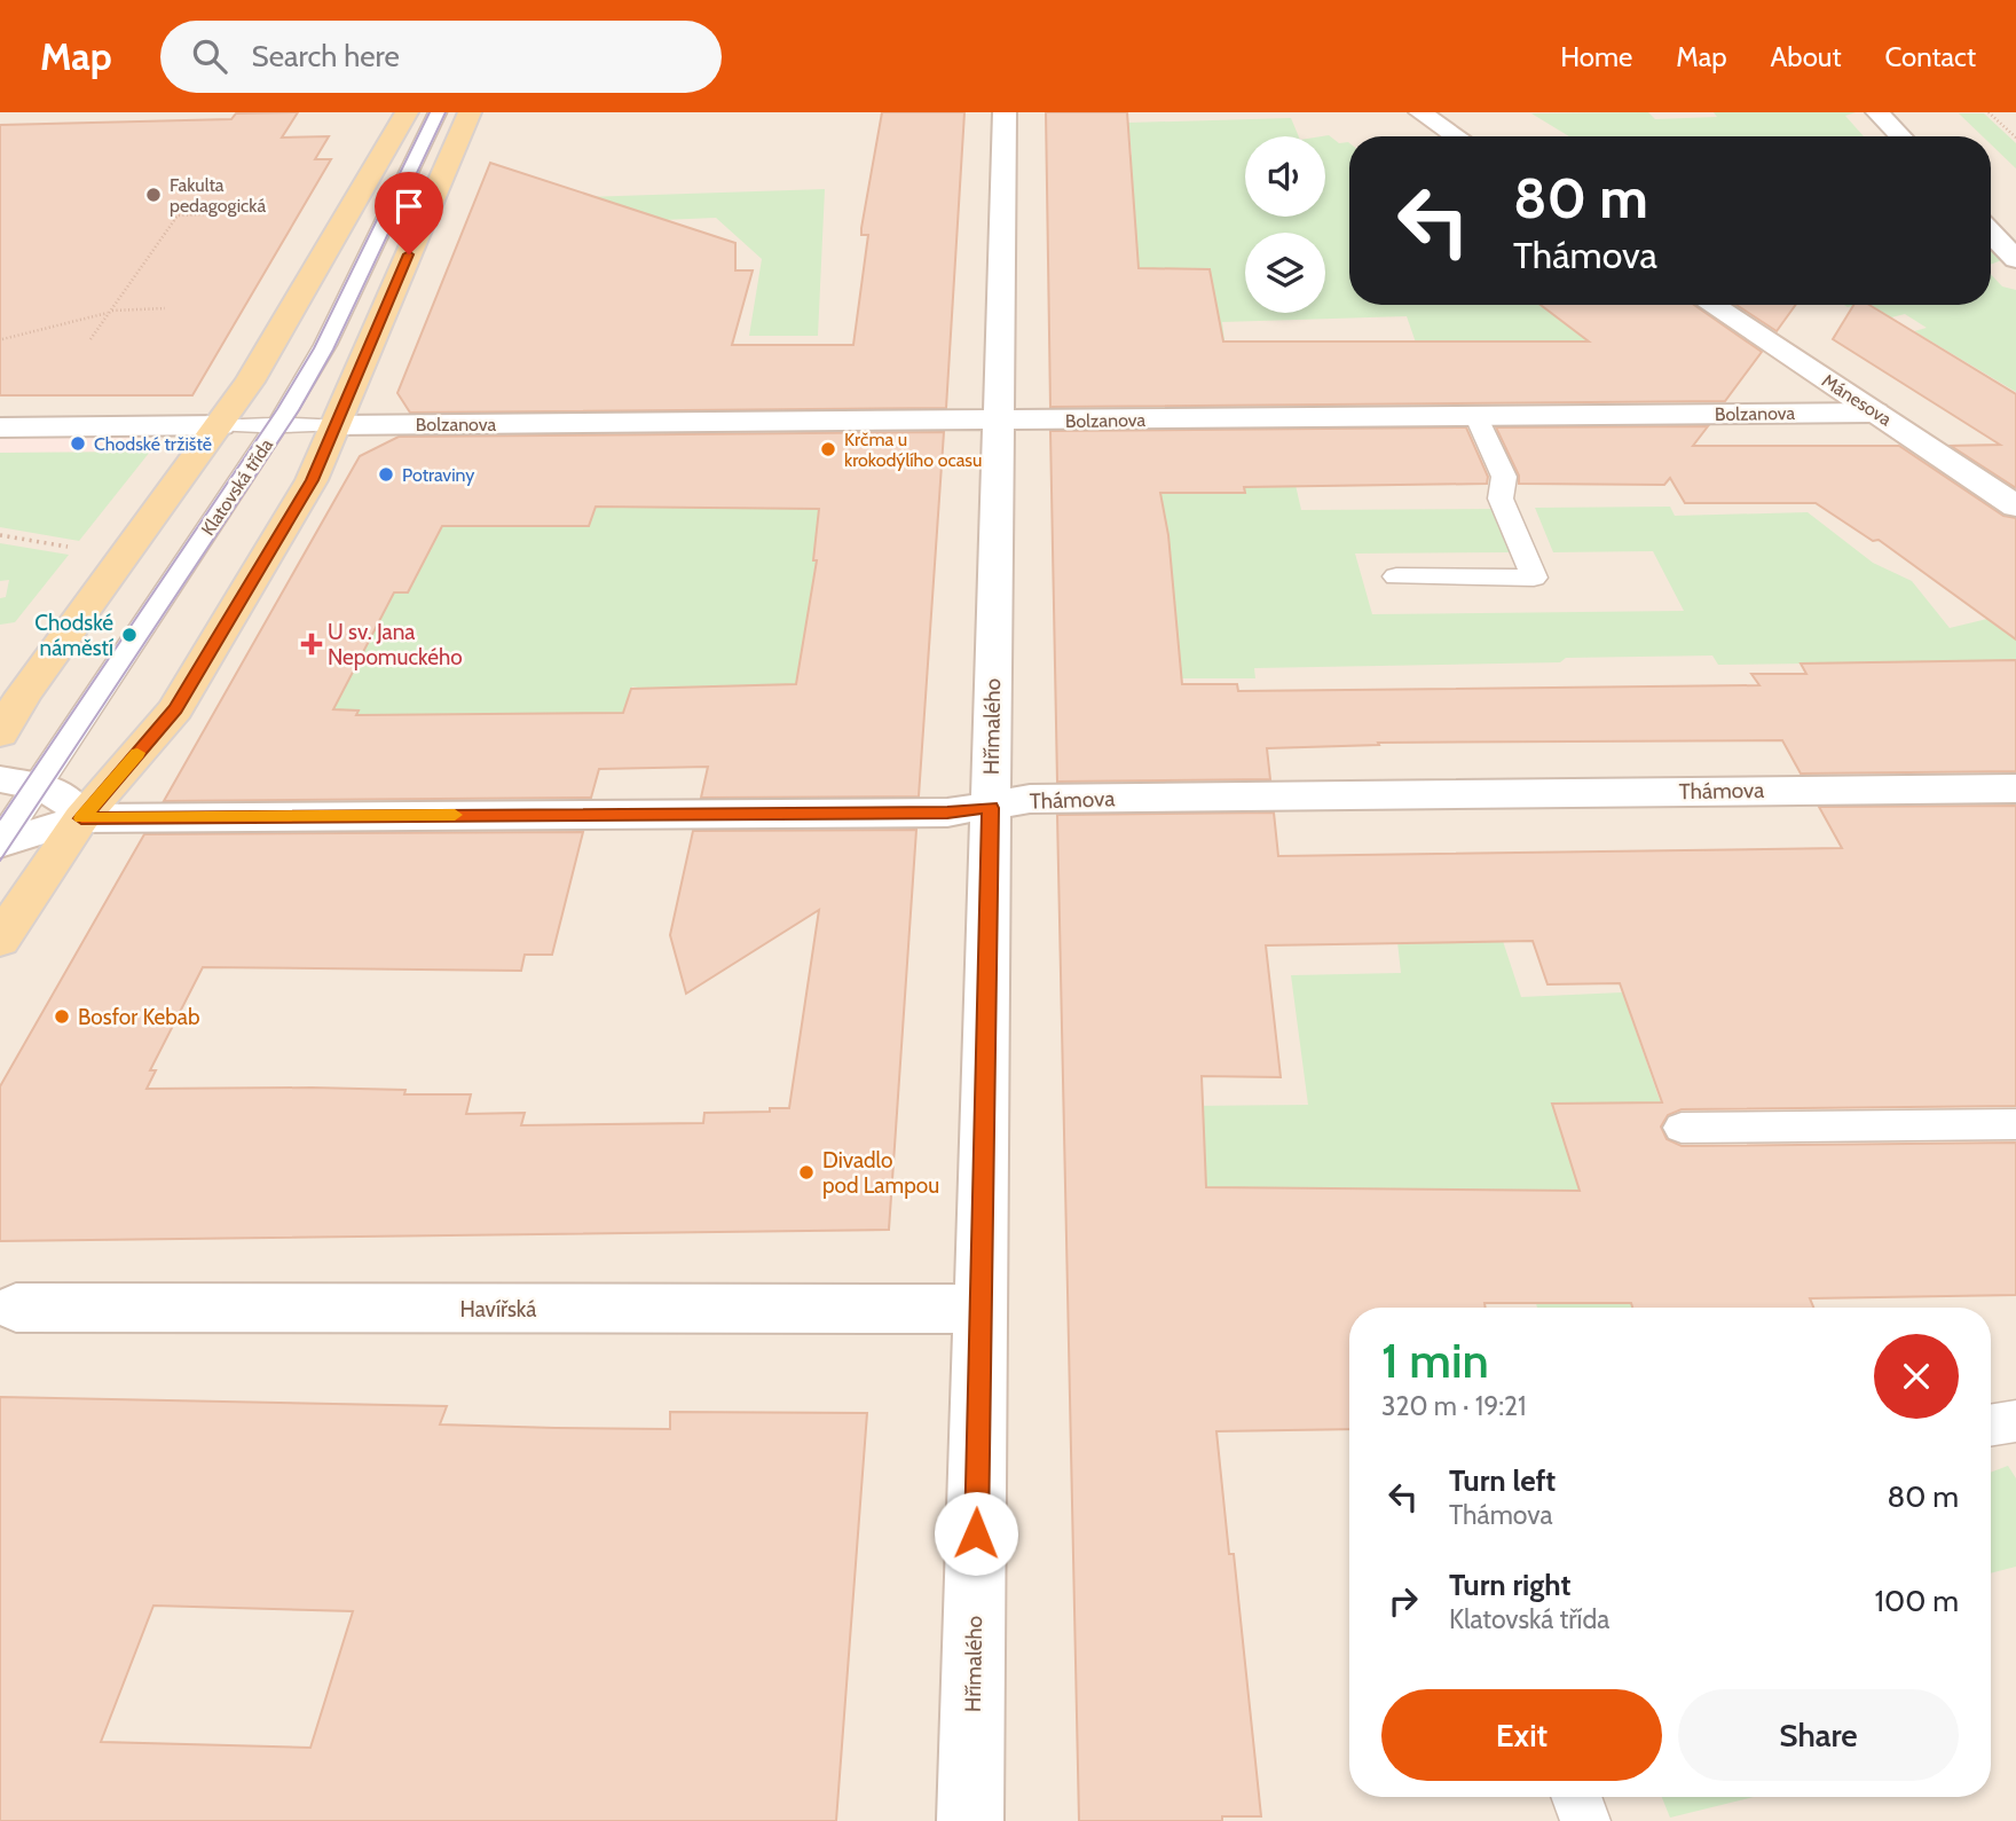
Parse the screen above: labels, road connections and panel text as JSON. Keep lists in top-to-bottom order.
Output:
{
  "streets": {
    "street": [
      "Mánesova",
      "Bolzanova",
      "Hřímalého",
      "Thámova",
      "Havířská"
    ],
    "lane": ["Klatovská třída"]
  },
  "crossings": [
    ["Mánesova", "Bolzanova"],
    ["Bolzanova", "Hřímalého"],
    ["Hřímalého", "Thámova"],
    ["Hřímalého", "Havířská"]
  ],
  "places": {
    "other": [
      "Fakulta pedagogická",
      "Chodské tržiště",
      "Krčma u krokodýlího ocasu",
      "Potraviny",
      "Chodské náměstí",
      "Bosfor Kebab",
      "Divadlo pod Lampou"
    ],
    "health": ["U sv. Jana Nepomuckého"]
  },
  "page": {
    "header": "Map",
    "search": "Search here",
    "nav": [
      "Home",
      "Map",
      "About",
      "Contact"
    ],
    "turn": ["80 m", "Thámova"],
    "heading": ["1 min", "320 m · 19:21"],
    "list": [
      {
        "name": "Turn left",
        "note": "Thámova",
        "value": "80 m"
      },
      {
        "name": "Turn right",
        "note": "Klatovská třída",
        "value": "100 m"
      }
    ],
    "buttons": ["Exit", "Share"]
  }
}
